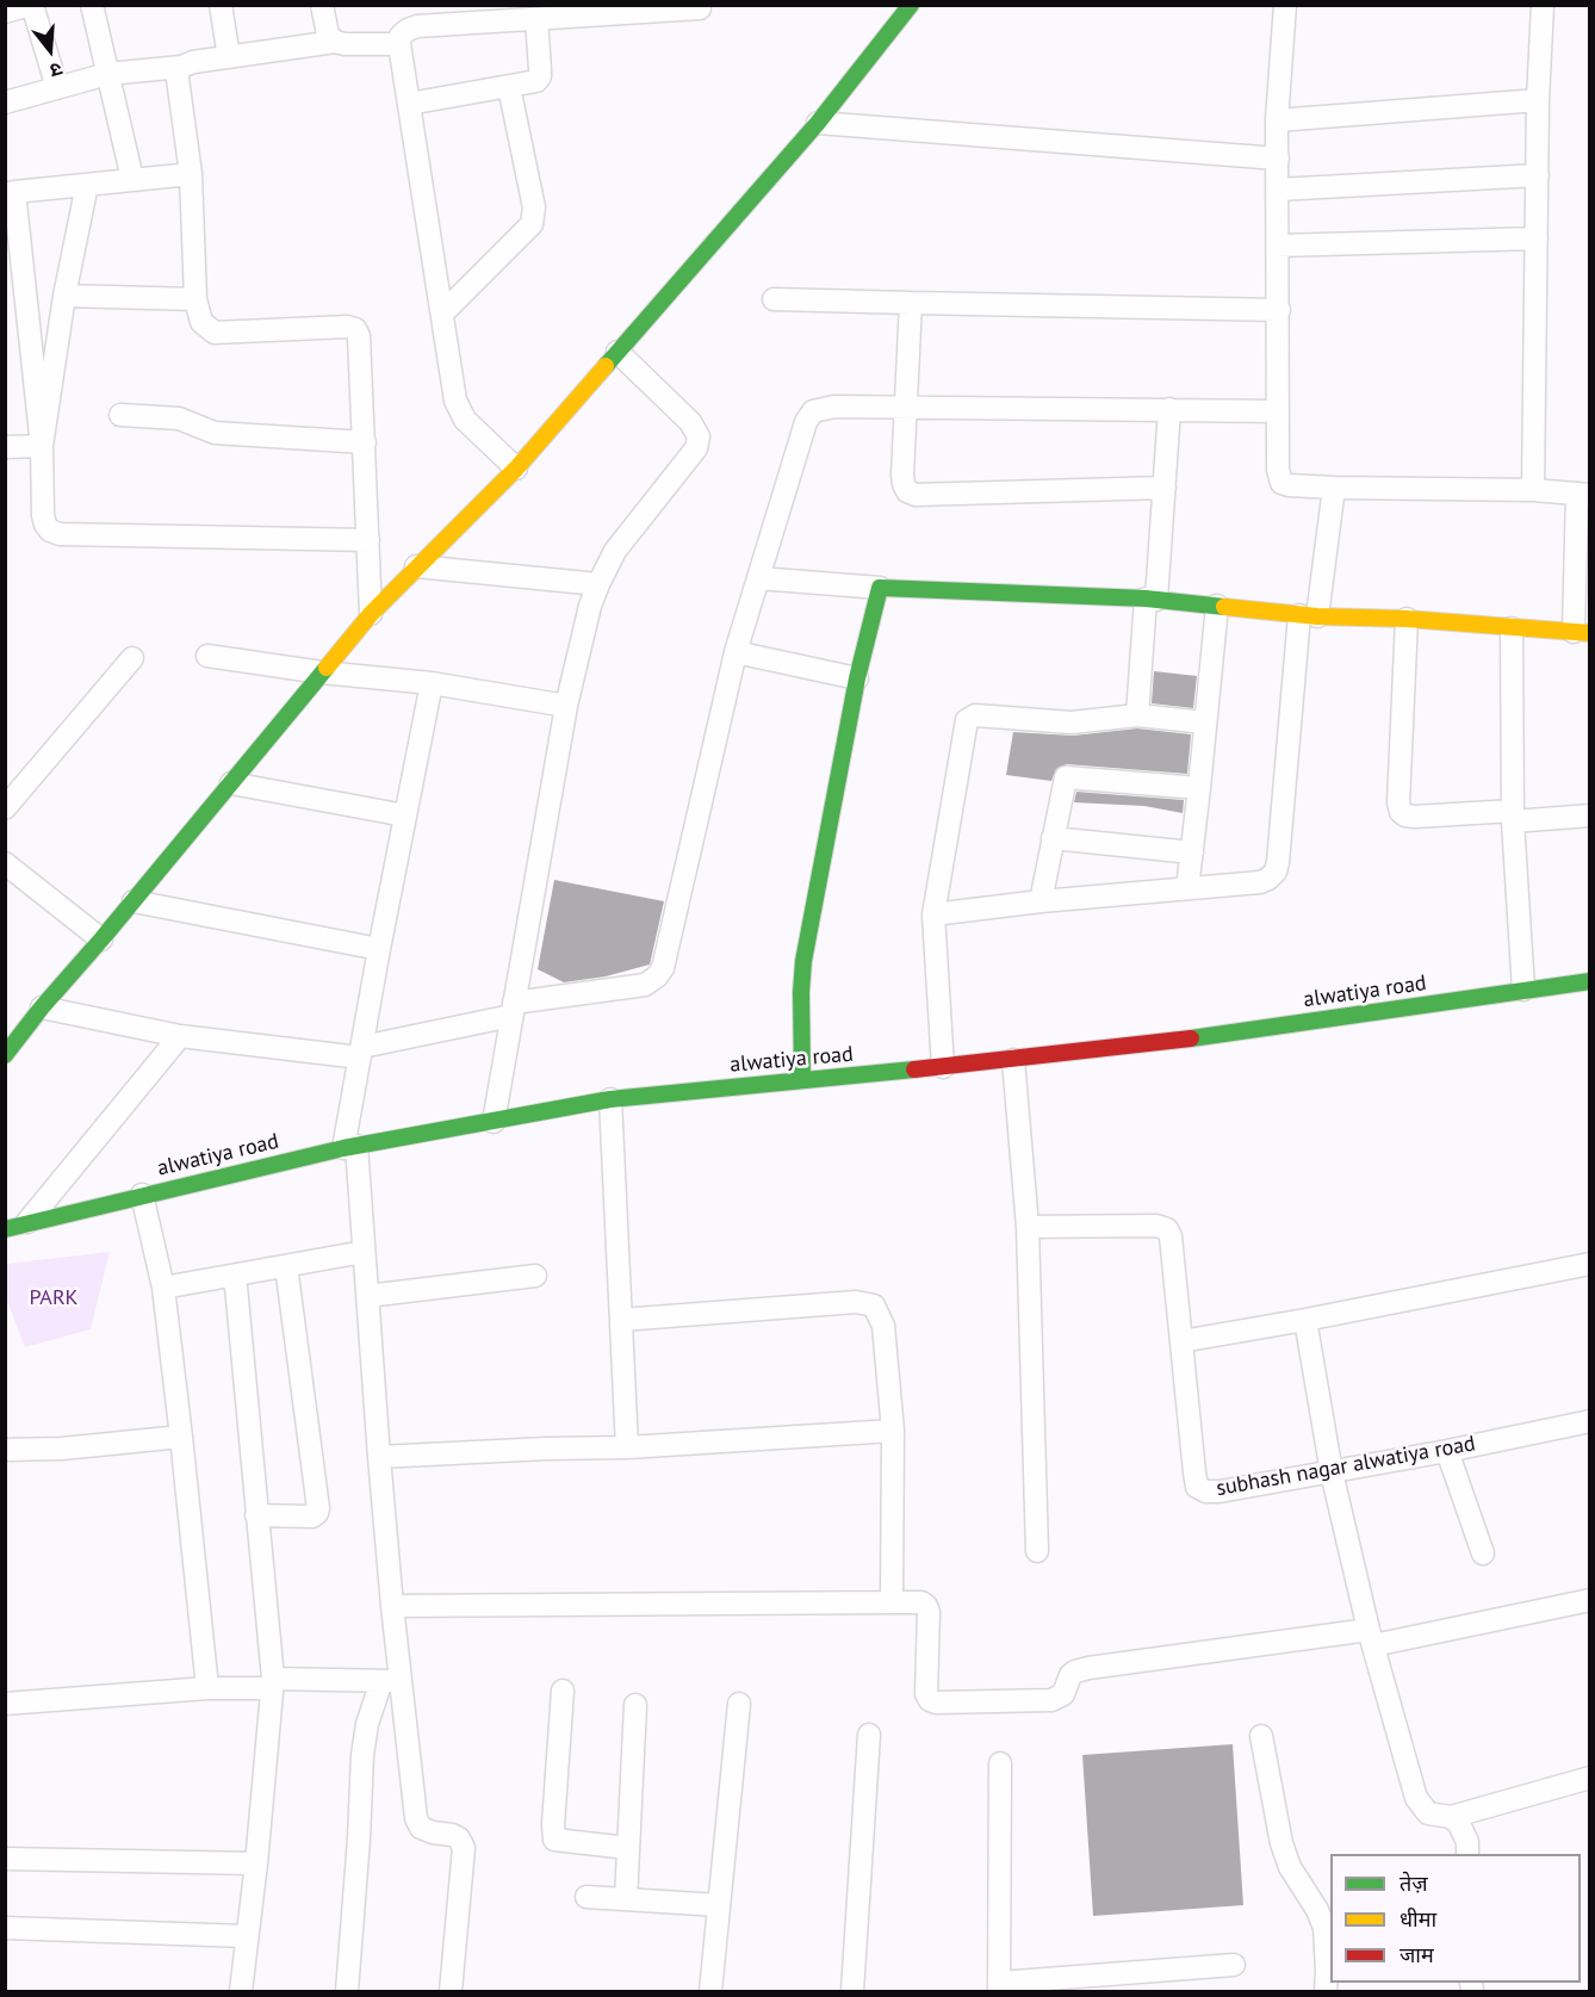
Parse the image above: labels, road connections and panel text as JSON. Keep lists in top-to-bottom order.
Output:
{
  "streets": {
    "street": ["alwatiya road", "subhash nagar alwatiya road"]
  },
  "parks": ["PARK"],
  "legend": ["तेज़", "धीमा", "जाम"],
  "north": "bottom"
}
